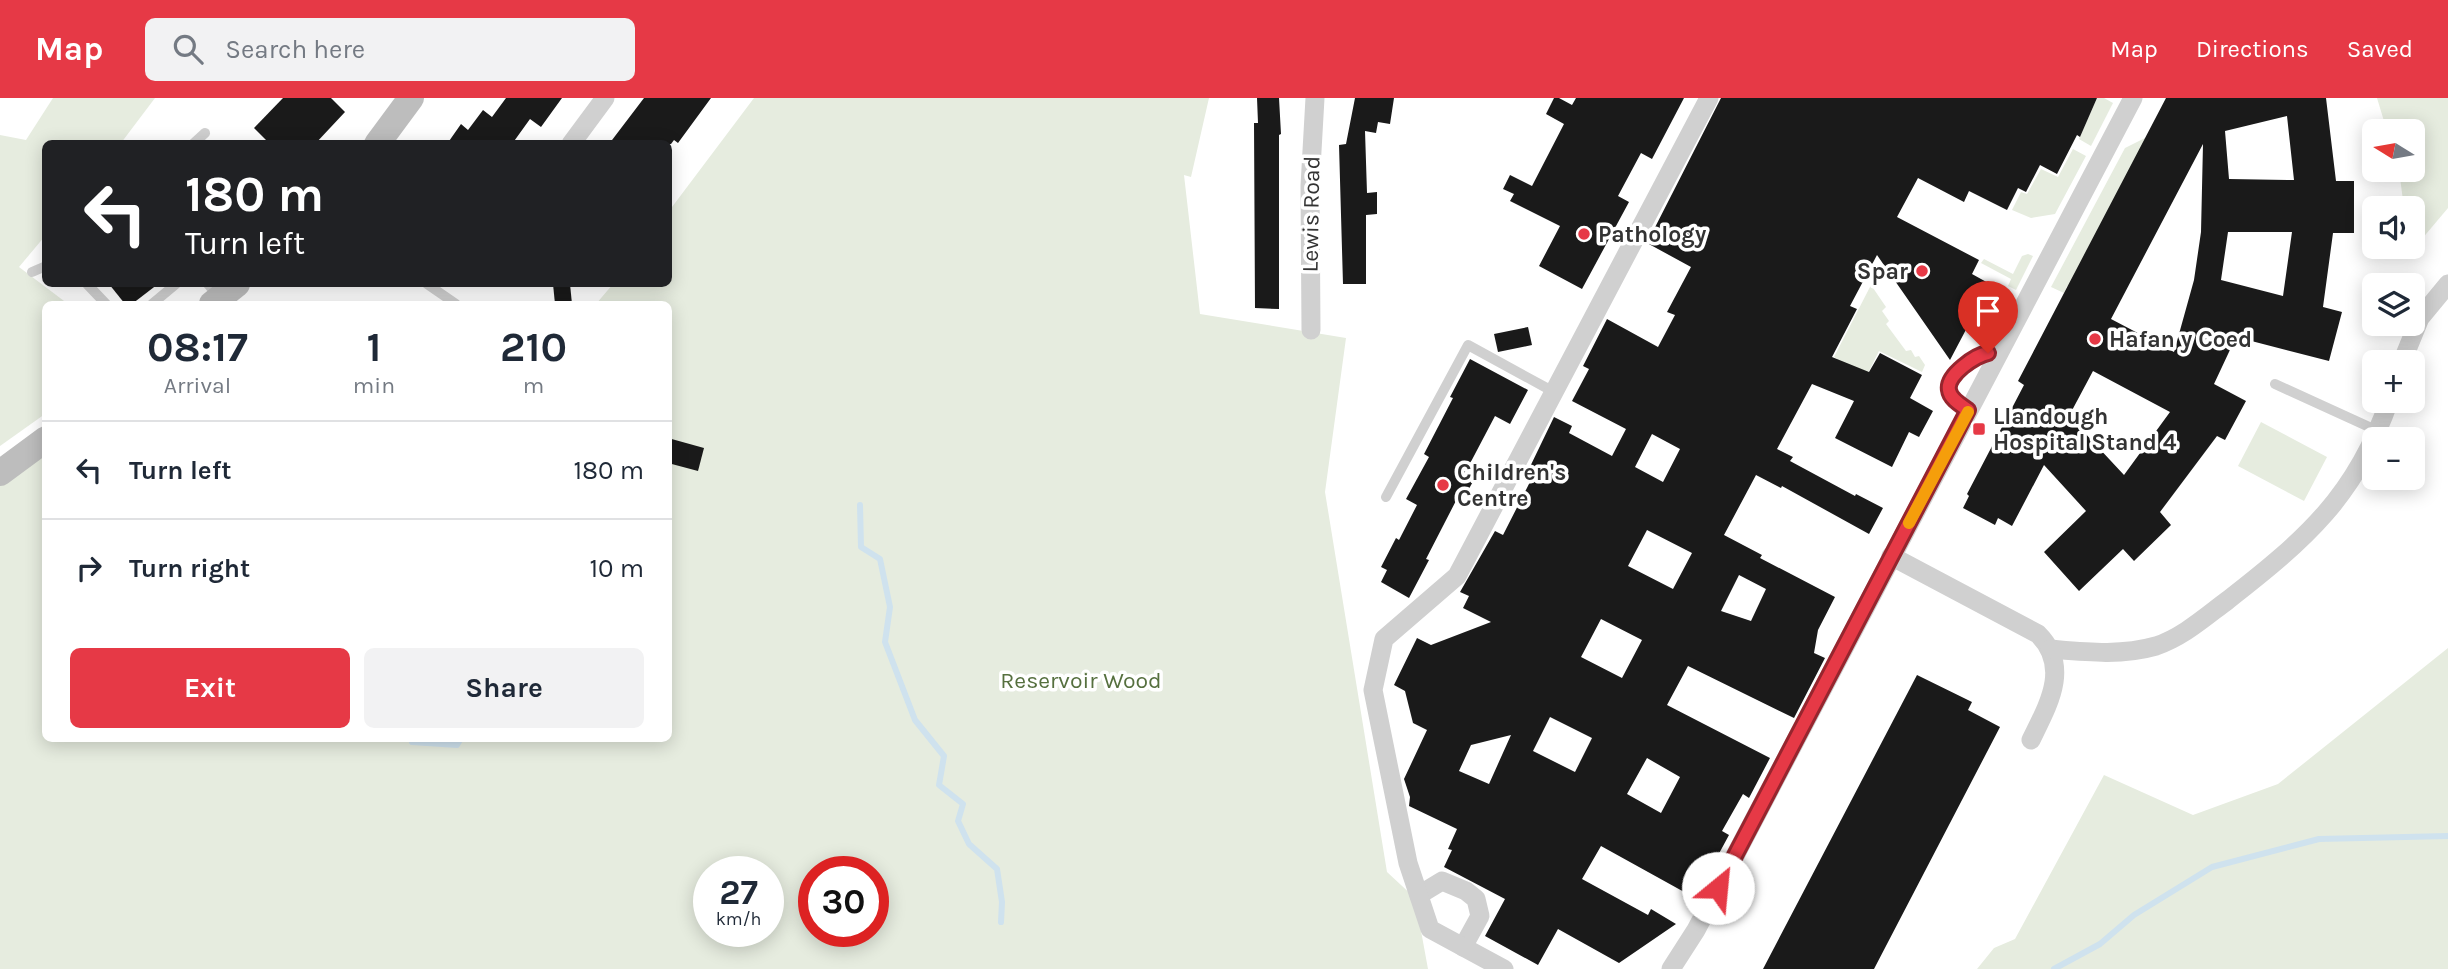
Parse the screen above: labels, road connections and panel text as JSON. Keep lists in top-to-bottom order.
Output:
{
  "streets": {
    "street": ["Lewis Road"]
  },
  "parks": ["Reservoir Wood"],
  "places": {
    "other": [
      "Pathology",
      "Spar",
      "Hafan y Coed",
      "Children's Centre"
    ],
    "transit": ["Llandough Hospital Stand 4"]
  },
  "north": "left",
  "page": {
    "header": "Map",
    "search": "Search here",
    "nav": ["Map", "Directions", "Saved"],
    "map_buttons": ["+", "−"],
    "turn": ["180 m", "Turn left"],
    "eta": [
      "08:17",
      "Arrival",
      "1",
      "min",
      "210",
      "m"
    ],
    "list": [
      {
        "name": "Turn left",
        "value": "180 m"
      },
      {
        "name": "Turn right",
        "value": "10 m"
      }
    ],
    "buttons": ["Exit", "Share"],
    "speed": "27 km/h",
    "limit": "30"
  }
}
